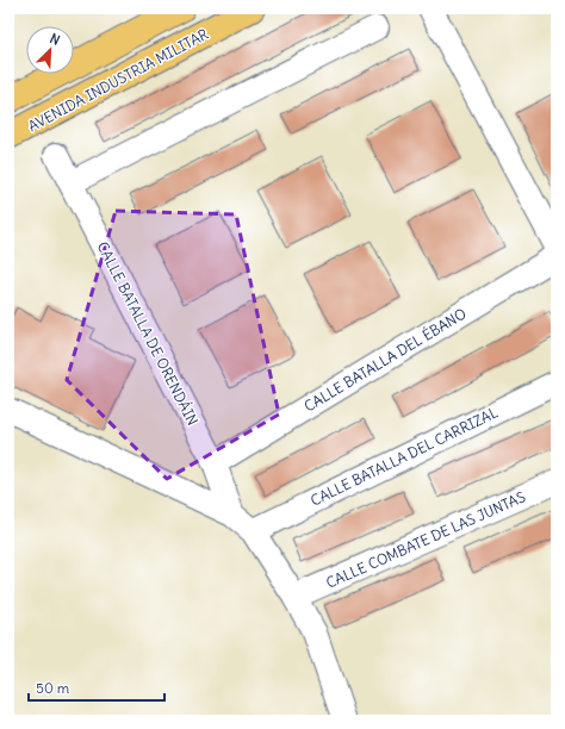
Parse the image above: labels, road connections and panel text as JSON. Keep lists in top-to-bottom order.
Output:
{
  "streets": {
    "main road": ["AVENIDA INDUSTRIA MILITAR"],
    "street": [
      "CALLE BATALLA DE ORENDÁIN",
      "CALLE BATALLA DEL ÉBANO",
      "CALLE BATALLA DEL CARRIZAL",
      "CALLE COMBATE DE LAS JUNTAS"
    ]
  },
  "crossings": [
    ["CALLE BATALLA DE ORENDÁIN", "CALLE BATALLA DEL ÉBANO"]
  ],
  "scale_bar": "50 m",
  "north": "top right"
}
